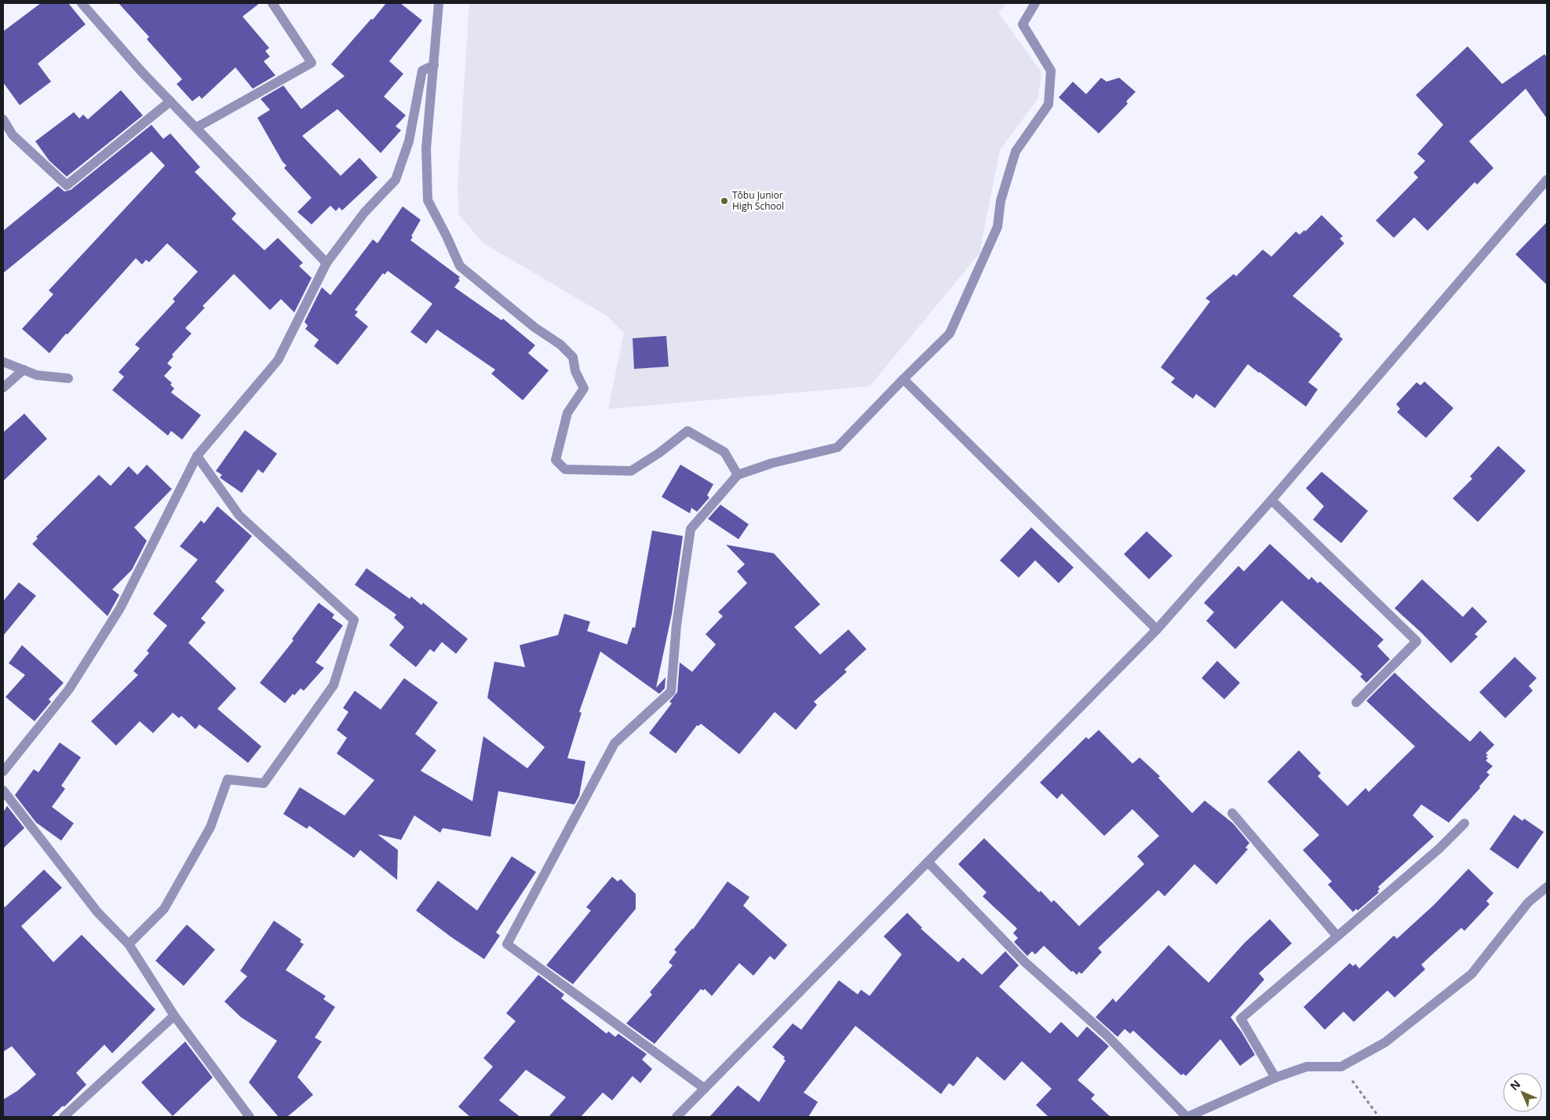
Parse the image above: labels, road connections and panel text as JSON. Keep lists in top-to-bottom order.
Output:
{
  "places": ["Tōbu Junior High School"],
  "north": "top left"
}
